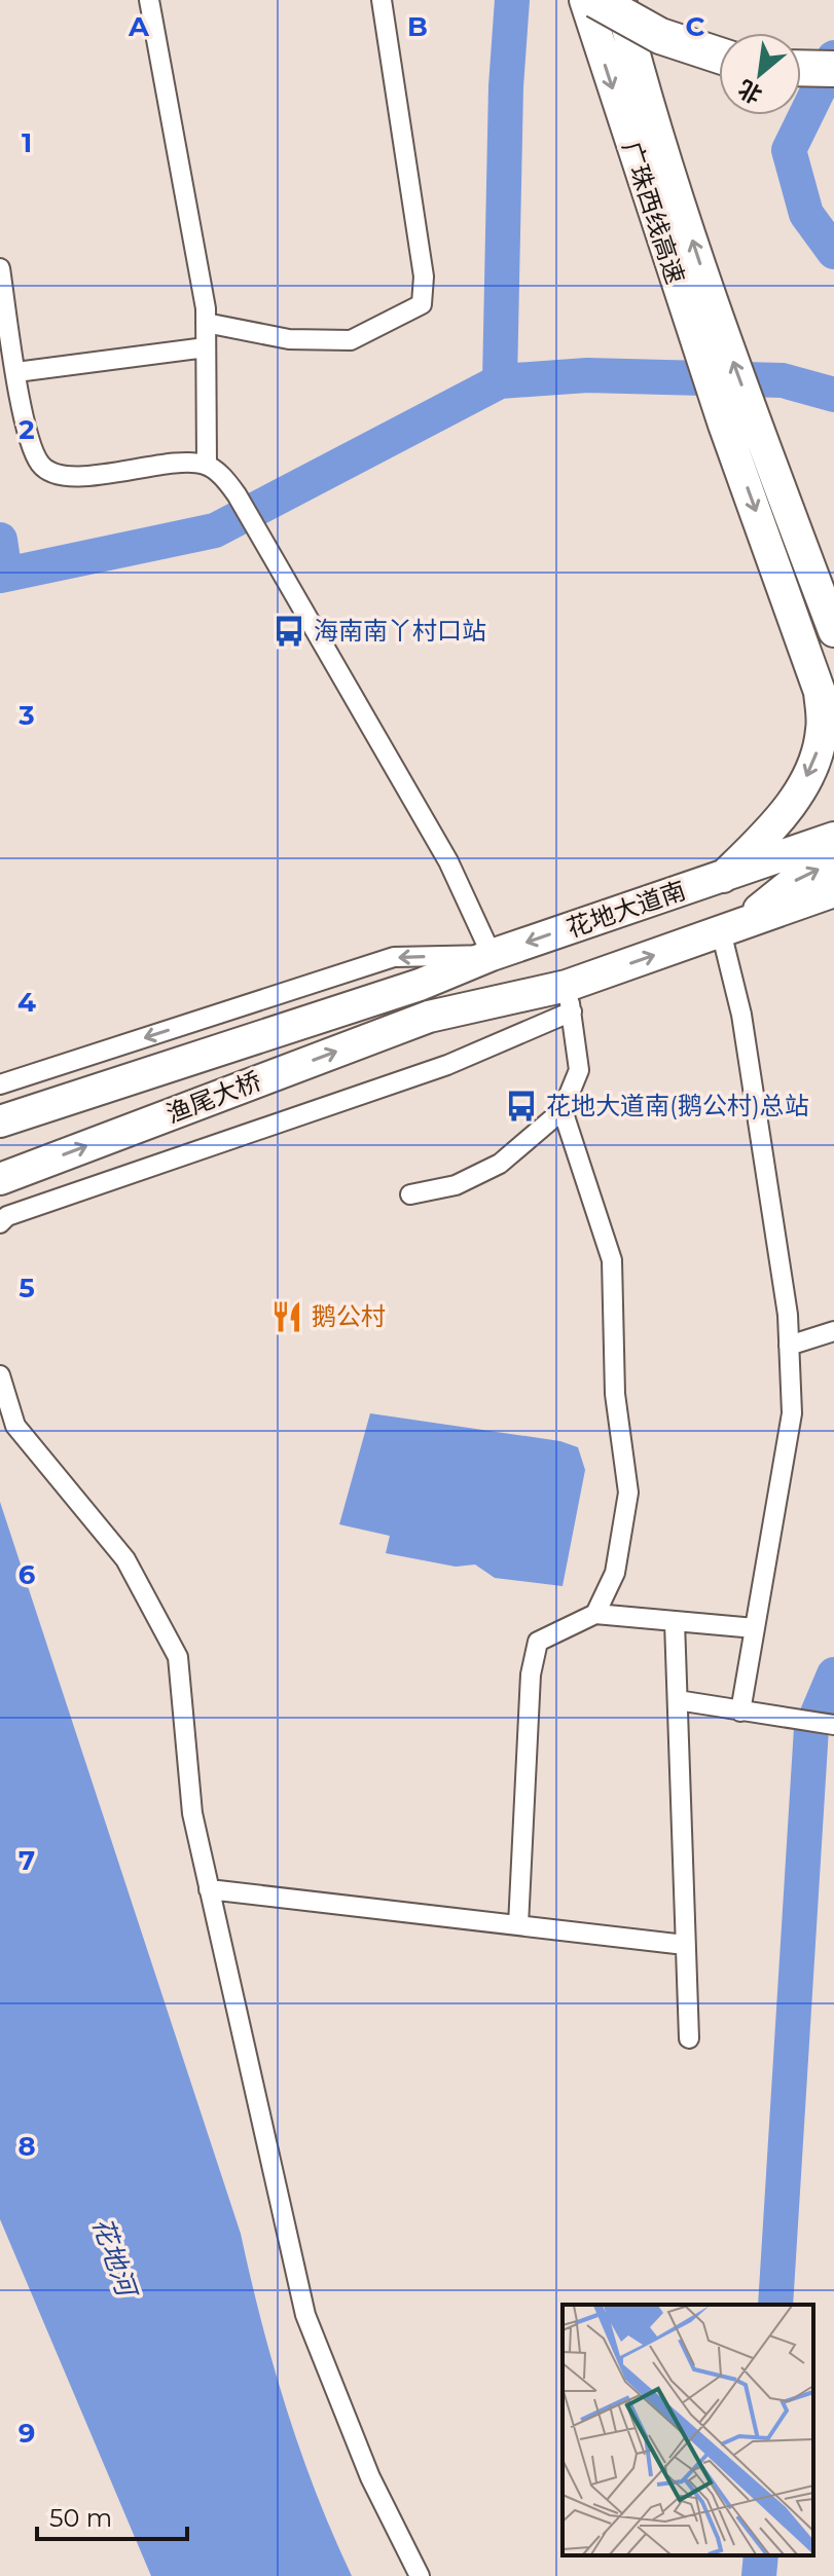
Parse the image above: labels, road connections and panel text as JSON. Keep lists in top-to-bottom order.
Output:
{
  "streets": {
    "main road": ["广珠西线高速", "花地大道南", "渔尾大桥"]
  },
  "crossings": [
    ["花地大道南", "渔尾大桥"]
  ],
  "one_way": ["渔尾大桥"],
  "water": ["花地河"],
  "places": {
    "bus stop": ["海南南丫村口站", "花地大道南(鹅公村)总站"],
    "restaurant": ["鹅公村"]
  },
  "scale_bar": "50 m",
  "north": "bottom left",
  "grid": {
    "columns": ["A", "B", "C"],
    "rows": [
      "1",
      "2",
      "3",
      "4",
      "5",
      "6",
      "7",
      "8",
      "9"
    ]
  }
}
